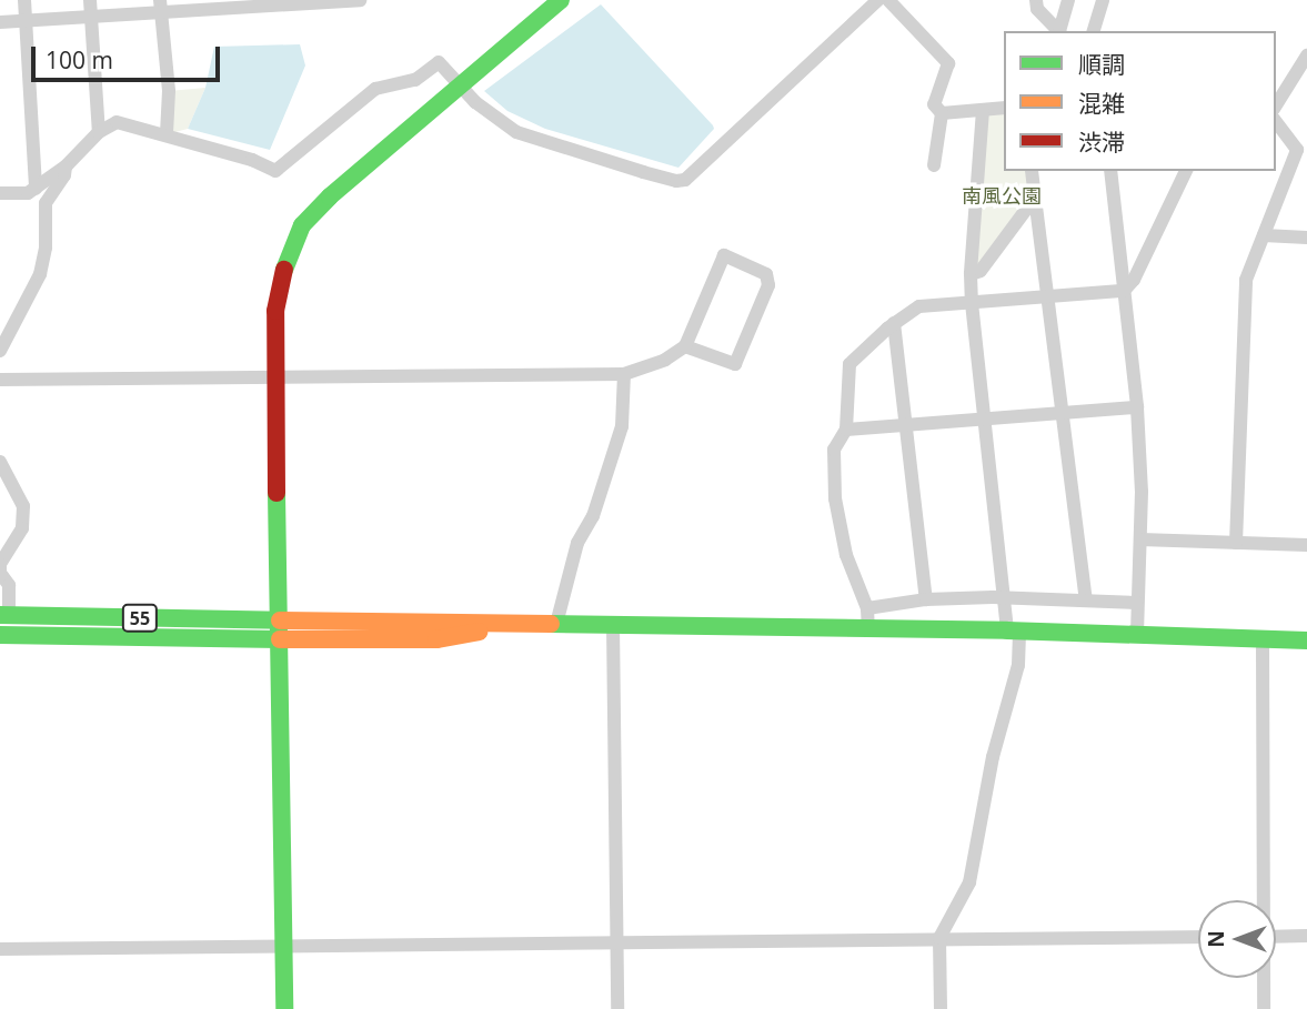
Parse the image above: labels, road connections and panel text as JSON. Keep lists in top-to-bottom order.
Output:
{
  "streets": {
    "street": ["55"]
  },
  "parks": ["南風公園"],
  "legend": ["順調", "混雑", "渋滞"],
  "scale_bar": "100 m",
  "north": "left"
}
